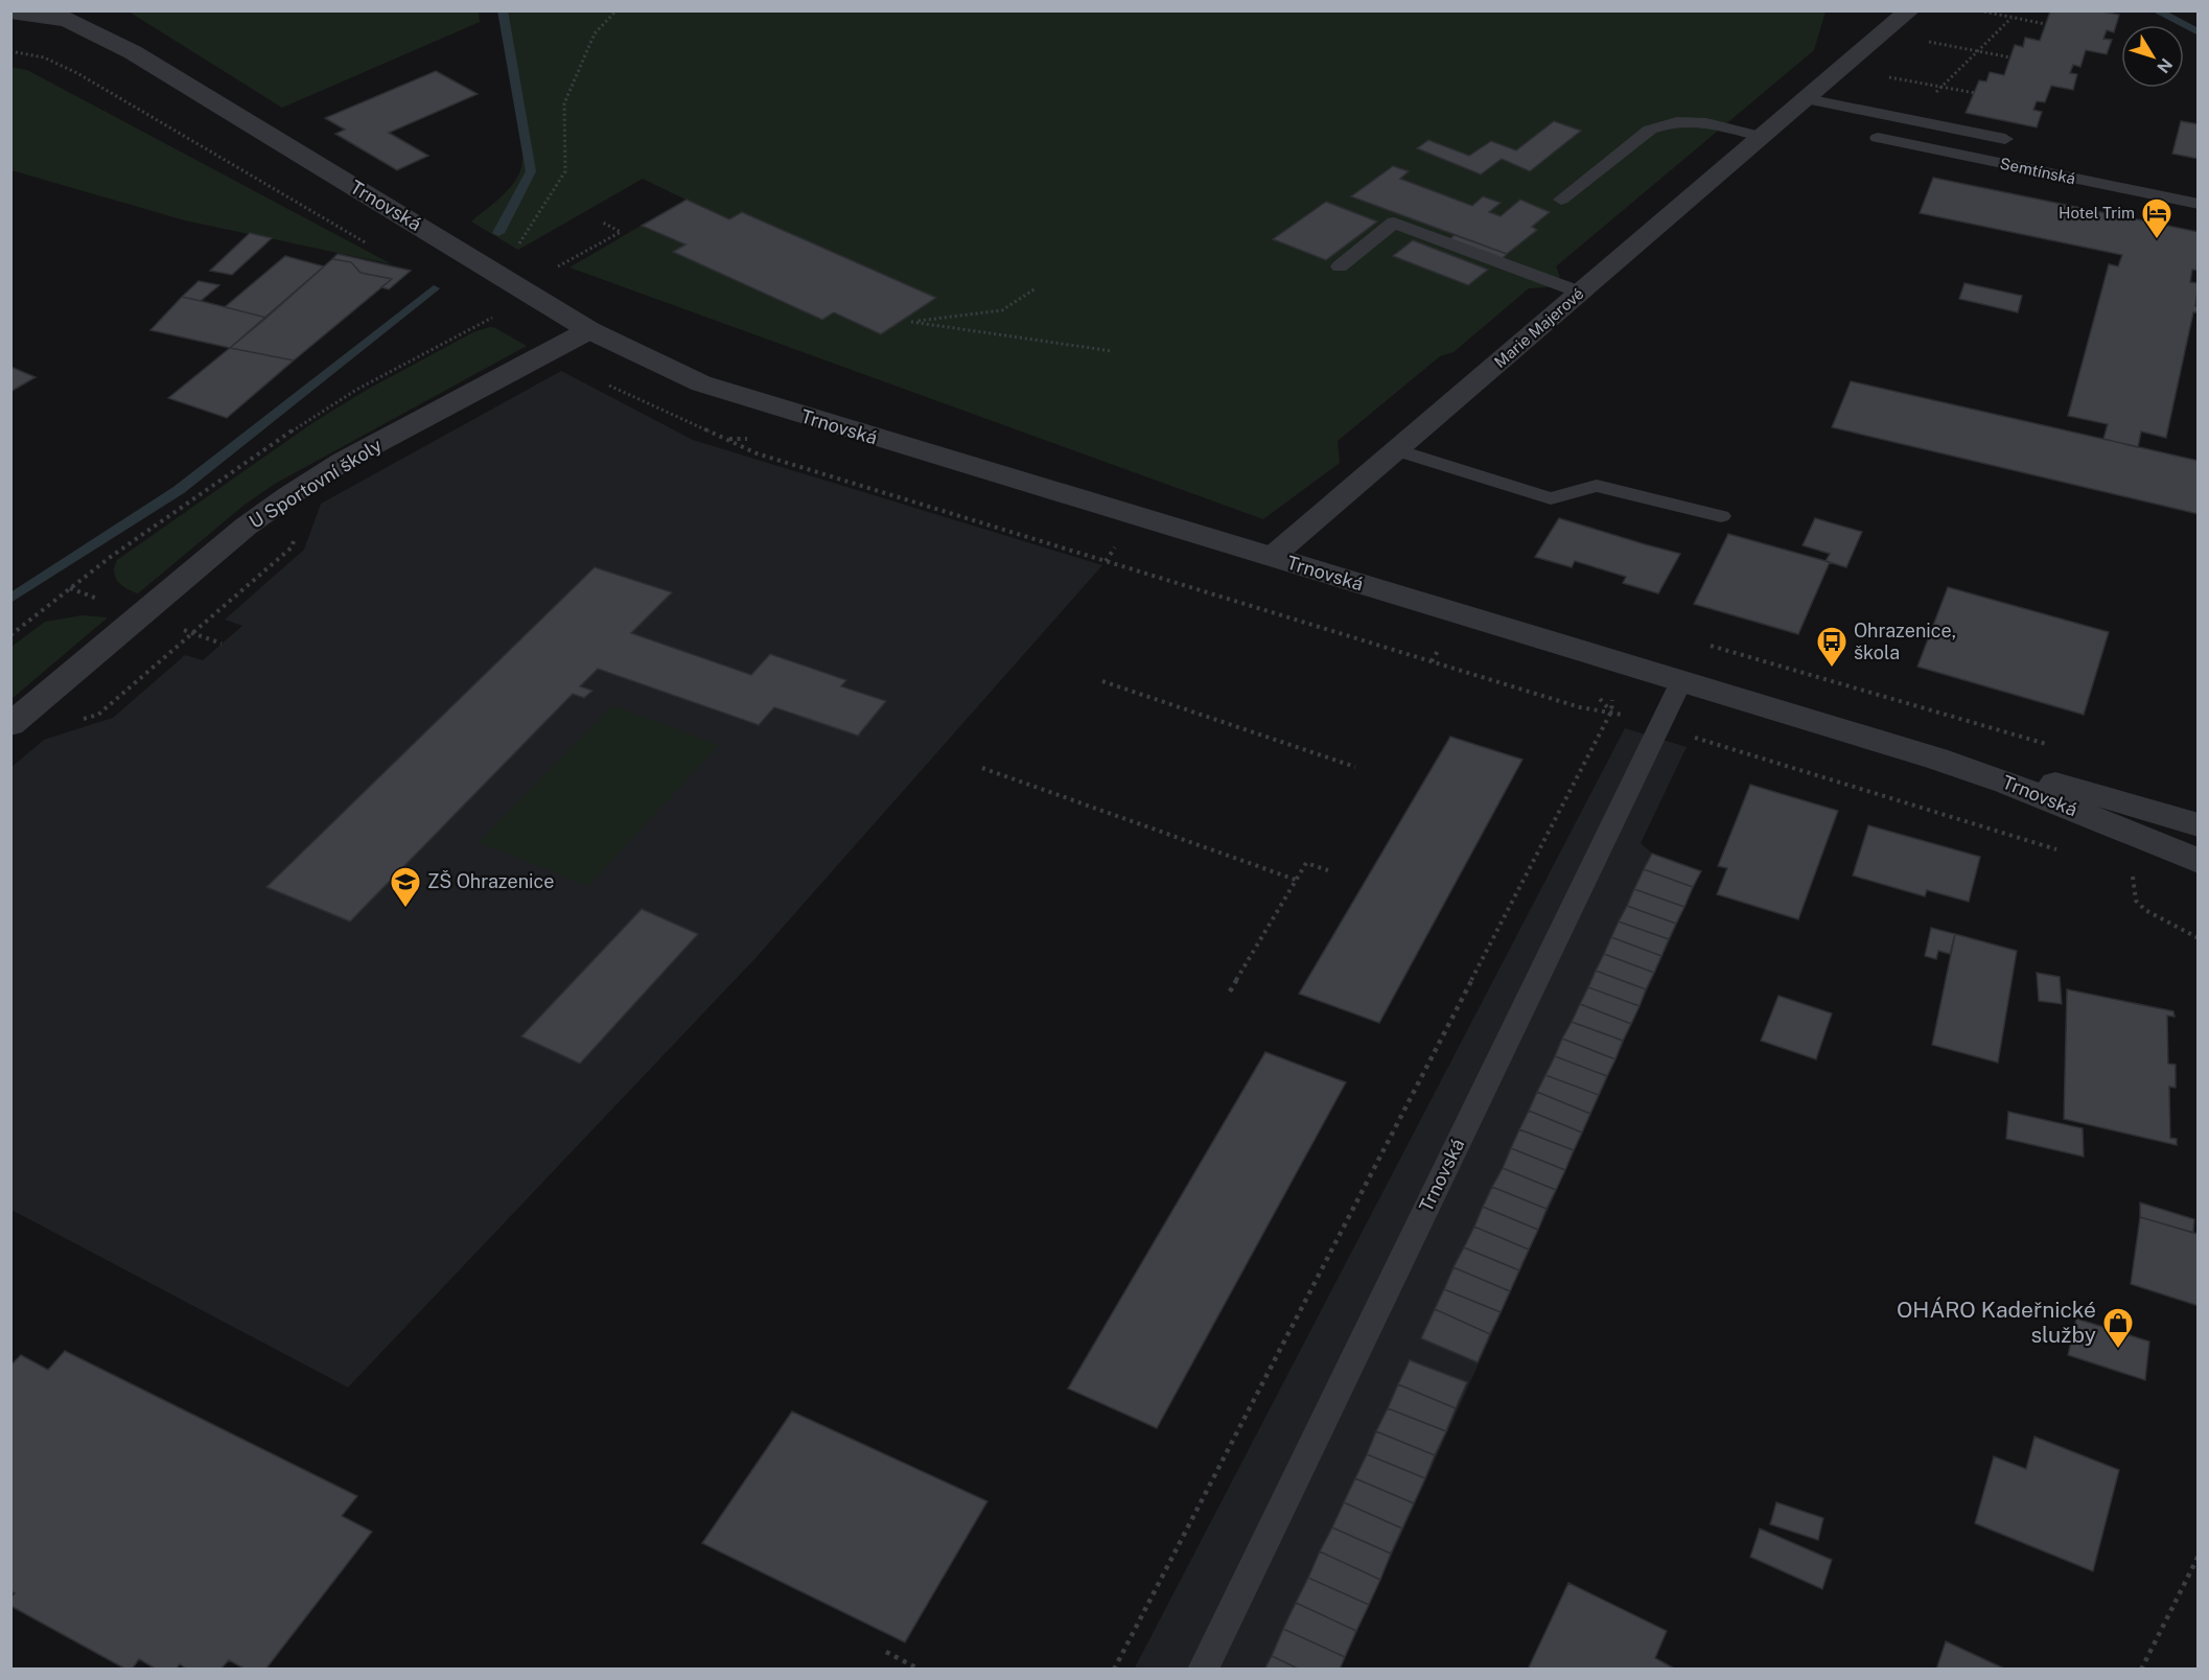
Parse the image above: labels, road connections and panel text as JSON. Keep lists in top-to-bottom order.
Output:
{
  "streets": {
    "street": ["Trnovská", "Marie Majerové", "U Sportovní školy"],
    "lane": ["Semtínská"]
  },
  "crossings": [
    ["Trnovská", "Marie Majerové"],
    ["Trnovská", "U Sportovní školy"]
  ],
  "places": {
    "hotel": ["Hotel Trim"],
    "bus stop": ["Ohrazenice, škola"],
    "school or university": ["ZŠ Ohrazenice"],
    "shop": ["OHÁRO Kadeřnické služby"]
  },
  "north": "bottom right"
}
